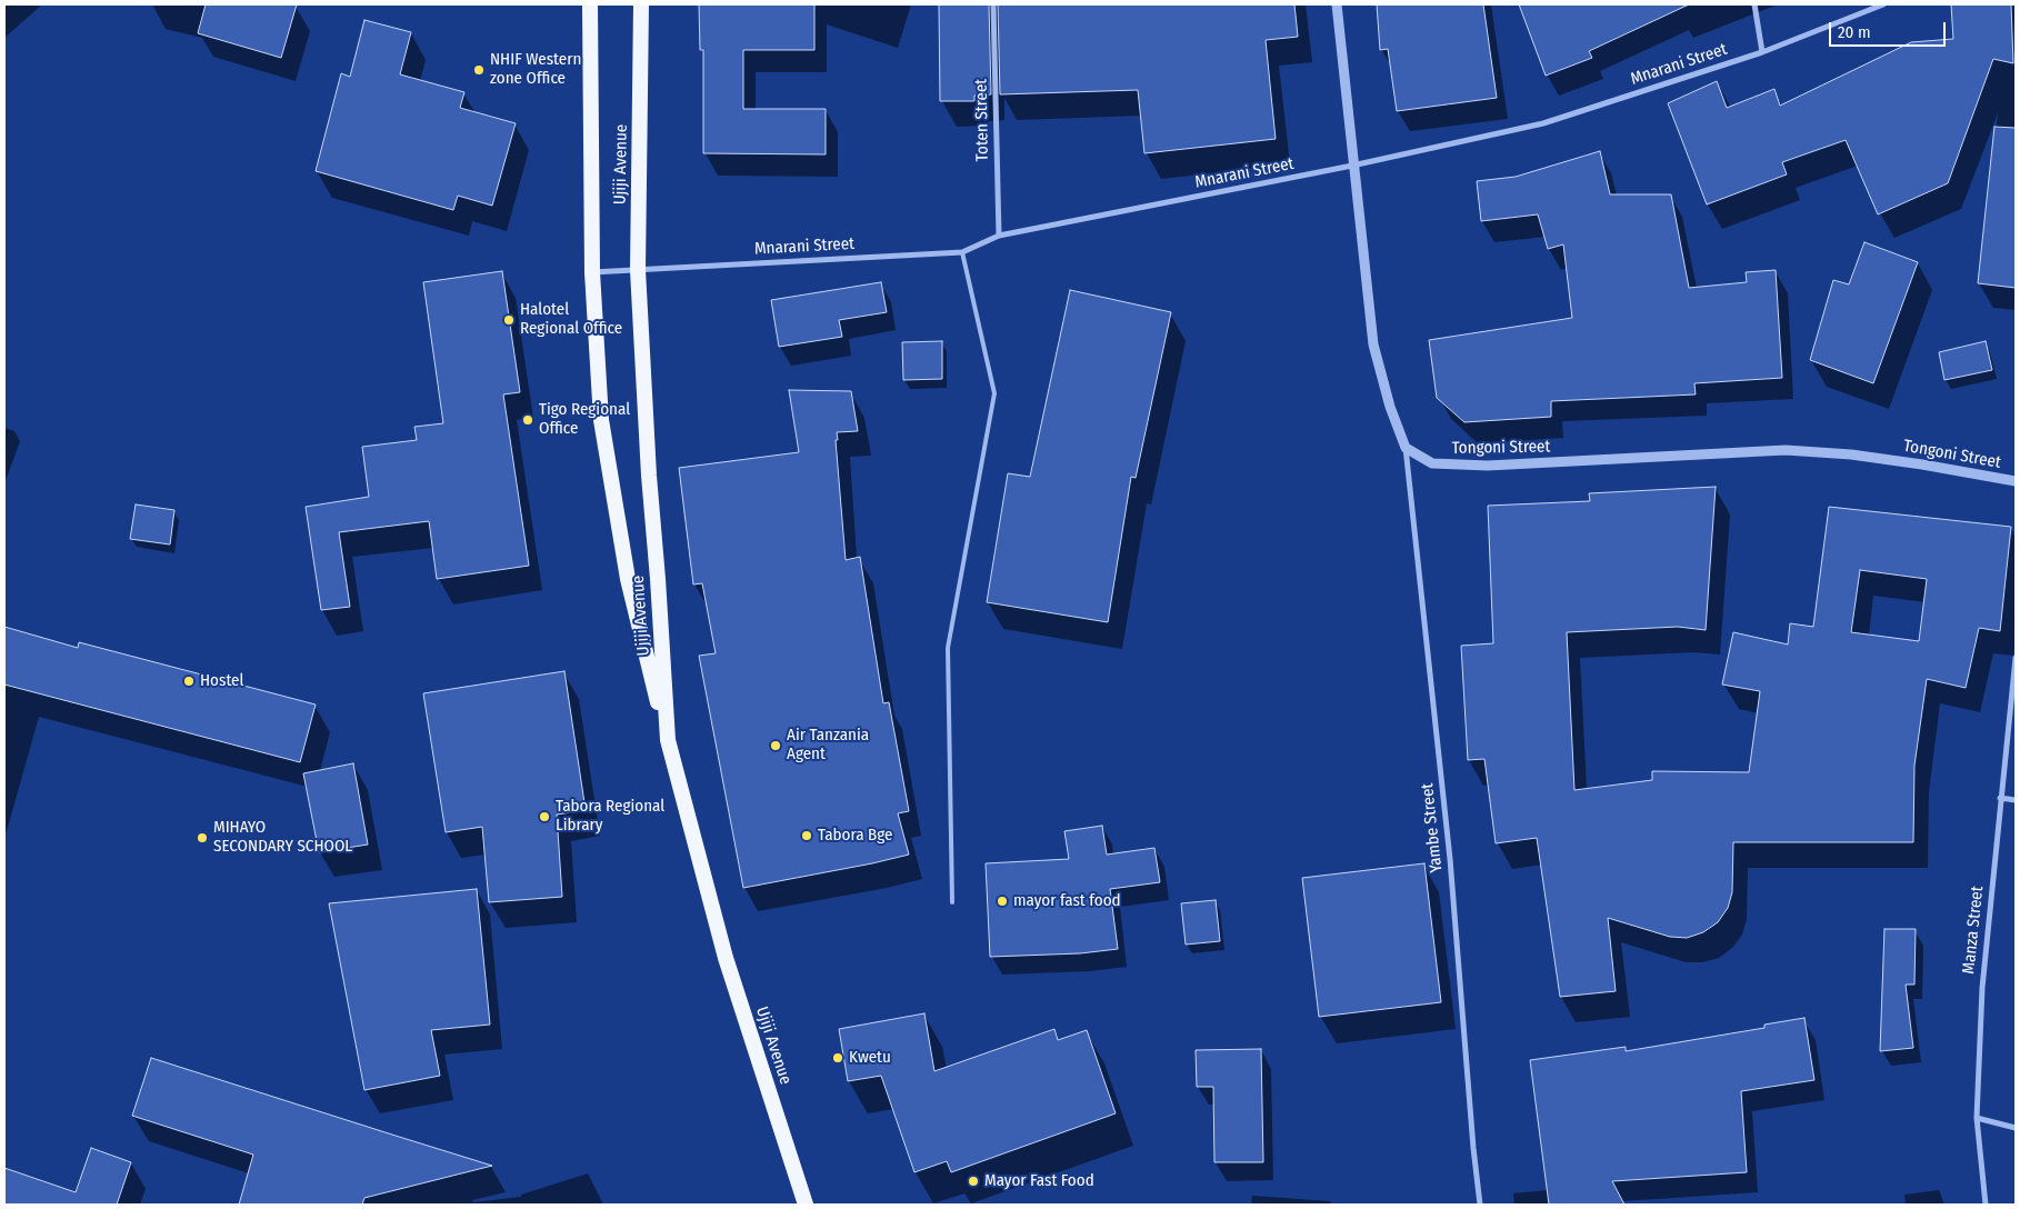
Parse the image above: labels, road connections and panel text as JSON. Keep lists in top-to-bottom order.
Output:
{
  "streets": {
    "highway": ["Ujiji Avenue"],
    "street": [
      "Mnarani Street",
      "Toten Street",
      "Tongoni Street",
      "Yambe Street",
      "Manza Street"
    ]
  },
  "crossings": [
    ["Mnarani Street", "Toten Street"],
    ["Mnarani Street", "Ujiji Avenue"],
    ["Tongoni Street", "Yambe Street"]
  ],
  "places": [
    "NHIF Western zone Office",
    "Halotel Regional Office",
    "Tigo Regional Office",
    "Hostel",
    "Air Tanzania Agent",
    "Tabora Regional Library",
    "Tabora Bge",
    "MIHAYO SECONDARY SCHOOL",
    "mayor fast food",
    "Kwetu",
    "Mayor Fast Food"
  ],
  "scale_bar": "20 m"
}
